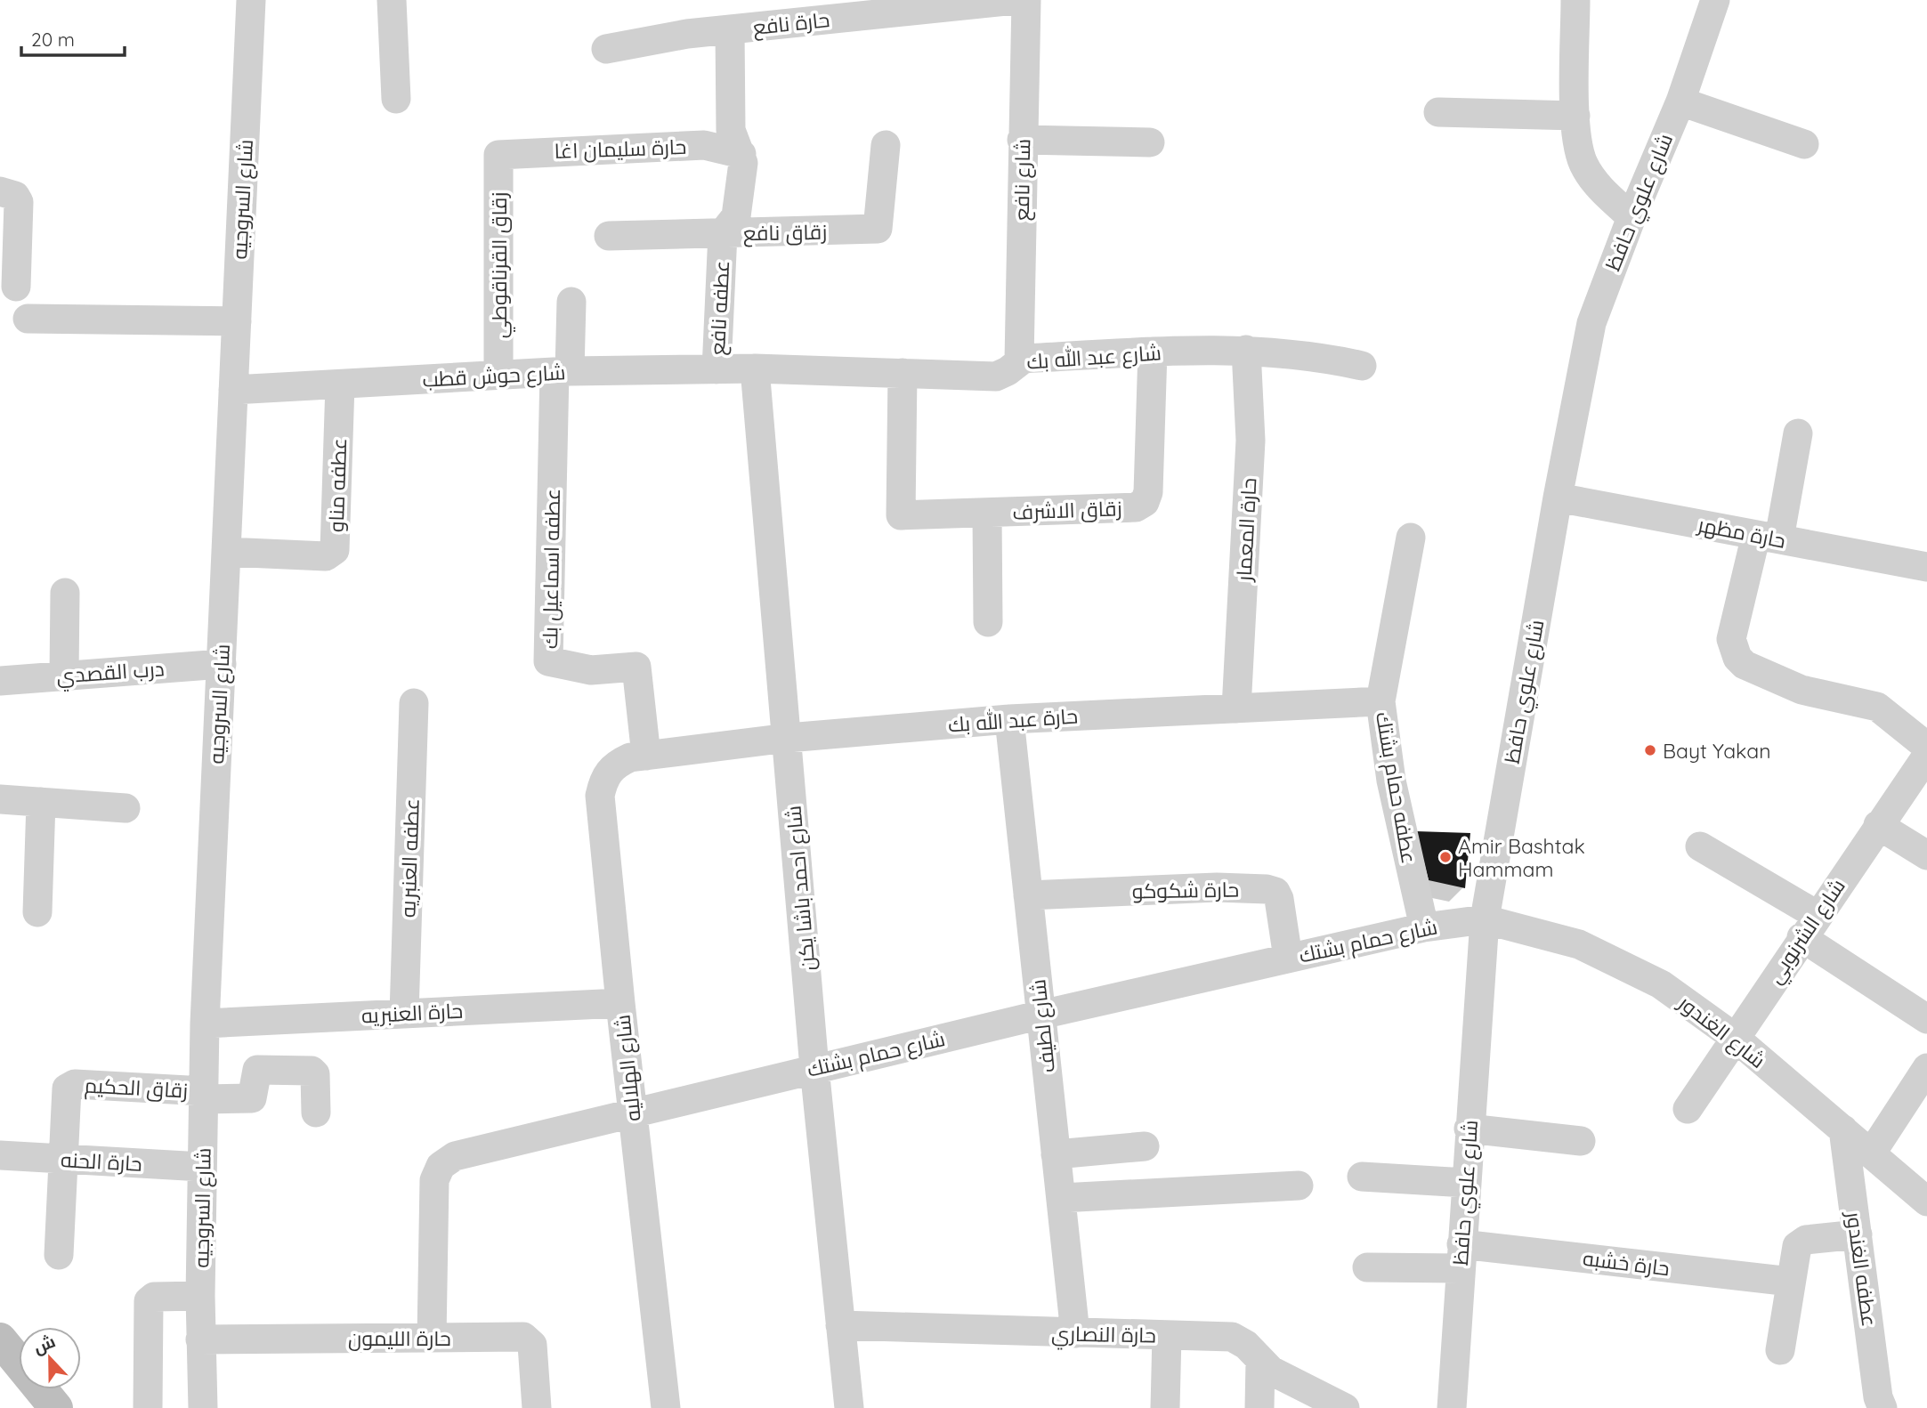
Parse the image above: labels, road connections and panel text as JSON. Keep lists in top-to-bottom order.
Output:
{
  "streets": {
    "street": [
      "حارة نافع",
      "حارة سليمان اغا",
      "شارع نافع",
      "شارع السروجيه",
      "شارع علوي حافظ",
      "زقاق نافع",
      "زقاق القرناقوطي",
      "عطفه نافع",
      "شارع عبد الله بك",
      "شارع حوش قطب",
      "عطفه مناو",
      "زقاق الاشرف",
      "حارة المعمار",
      "حارة مظهر",
      "عطفه اسماعيل بك",
      "درب القصدي",
      "حارة عبد الله بك",
      "عطفه حمام بشتك",
      "عطفه العنبريه",
      "شارع احمد باشا يكن",
      "حارة شكوكو",
      "شارع الشرنوبي",
      "شارع حمام بشتك",
      "حارة العنبريه",
      "شارع لطيف",
      "شارع الغندور",
      "شارع الهلاليه",
      "زقاق الحكيم",
      "حارة الحنه",
      "حارة خشبه",
      "عطفه الغندور",
      "حارة النصاري",
      "حارة الليمون"
    ]
  },
  "crossings": [
    ["حارة نافع", "عطفه نافع"],
    ["حارة سليمان اغا", "زقاق القرناقوطي"],
    ["حارة سليمان اغا", "عطفه نافع"],
    ["شارع نافع", "شارع عبد الله بك"],
    ["شارع السروجيه", "شارع حوش قطب"],
    ["شارع السروجيه", "عطفه مناو"],
    ["شارع السروجيه", "درب القصدي"],
    ["شارع السروجيه", "حارة العنبريه"],
    ["شارع السروجيه", "زقاق الحكيم"],
    ["شارع السروجيه", "حارة الحنه"],
    ["شارع السروجيه", "حارة الليمون"],
    ["شارع علوي حافظ", "حارة مظهر"],
    ["شارع علوي حافظ", "شارع حمام بشتك"],
    ["شارع علوي حافظ", "شارع الغندور"],
    ["شارع علوي حافظ", "حارة خشبه"],
    ["زقاق نافع", "عطفه نافع"],
    ["زقاق القرناقوطي", "شارع حوش قطب"],
    ["عطفه نافع", "شارع حوش قطب"],
    ["شارع عبد الله بك", "شارع حوش قطب"],
    ["شارع عبد الله بك", "زقاق الاشرف"],
    ["شارع عبد الله بك", "حارة المعمار"],
    ["شارع عبد الله بك", "شارع احمد باشا يكن"],
    ["شارع حوش قطب", "عطفه مناو"],
    ["شارع حوش قطب", "عطفه اسماعيل بك"],
    ["شارع حوش قطب", "شارع احمد باشا يكن"],
    ["حارة المعمار", "حارة عبد الله بك"],
    ["عطفه اسماعيل بك", "حارة عبد الله بك"],
    ["عطفه اسماعيل بك", "شارع الهلاليه"],
    ["حارة عبد الله بك", "عطفه حمام بشتك"],
    ["حارة عبد الله بك", "شارع احمد باشا يكن"],
    ["حارة عبد الله بك", "شارع لطيف"],
    ["حارة عبد الله بك", "شارع الهلاليه"],
    ["عطفه حمام بشتك", "شارع حمام بشتك"],
    ["عطفه العنبريه", "حارة العنبريه"],
    ["شارع احمد باشا يكن", "شارع حمام بشتك"],
    ["شارع احمد باشا يكن", "حارة النصاري"],
    ["حارة شكوكو", "شارع حمام بشتك"],
    ["حارة شكوكو", "شارع لطيف"],
    ["شارع الشرنوبي", "شارع الغندور"],
    ["شارع حمام بشتك", "شارع لطيف"],
    ["شارع حمام بشتك", "شارع الغندور"],
    ["شارع حمام بشتك", "شارع الهلاليه"],
    ["شارع حمام بشتك", "حارة الليمون"],
    ["حارة العنبريه", "شارع الهلاليه"],
    ["شارع لطيف", "حارة النصاري"],
    ["شارع الغندور", "عطفه الغندور"],
    ["زقاق الحكيم", "حارة الحنه"]
  ],
  "places": ["Bayt Yakan", "Amir Bashtak Hammam"],
  "scale_bar": "20 m",
  "north": "top"
}
